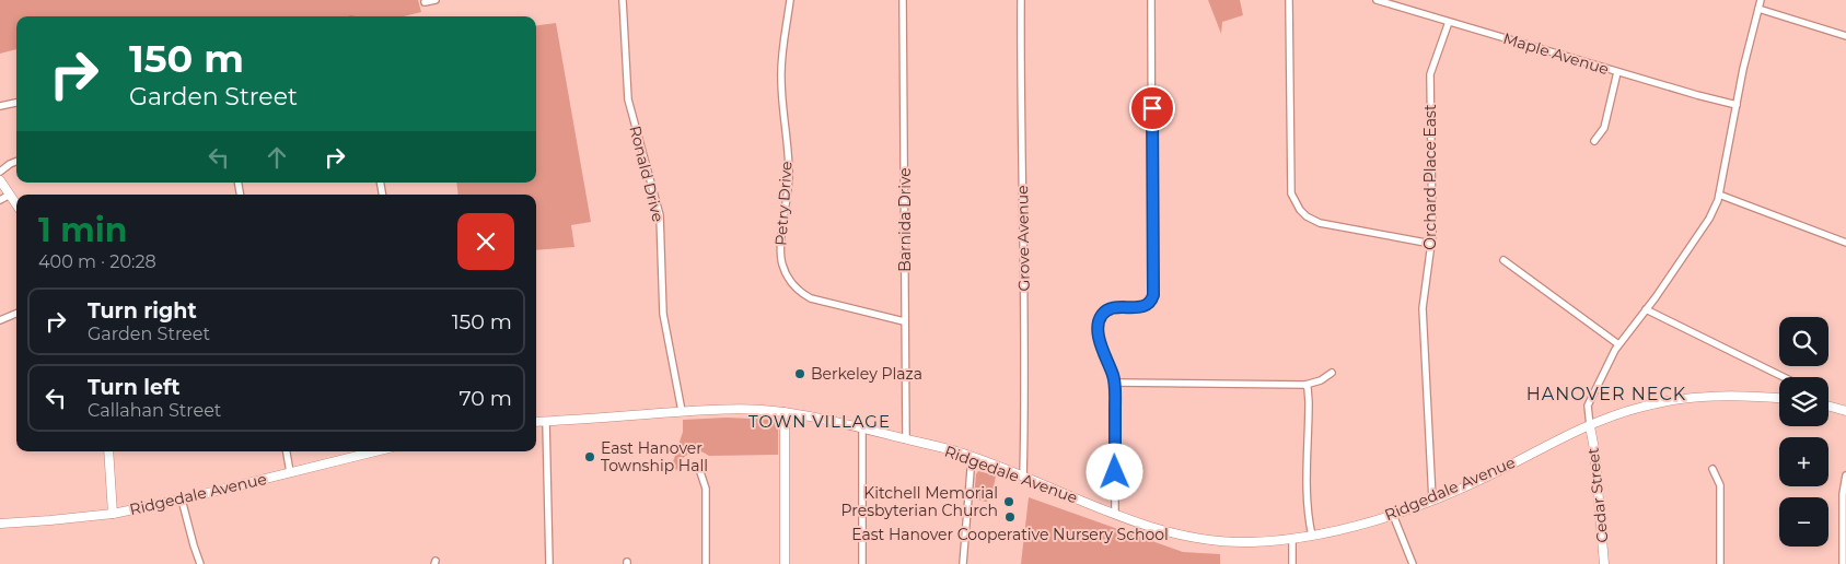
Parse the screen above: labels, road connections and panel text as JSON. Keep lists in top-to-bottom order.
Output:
{
  "streets": {
    "main road": ["Ridgedale Avenue", "Cedar Street"],
    "street": [
      "Maple Avenue",
      "Ronald Drive",
      "Orchard Place East",
      "Petry Drive",
      "Barnida Drive",
      "Grove Avenue"
    ]
  },
  "crossings": [
    ["Maple Avenue", "Orchard Place East"],
    ["Ronald Drive", "Ridgedale Avenue"],
    ["Orchard Place East", "Ridgedale Avenue"],
    ["Petry Drive", "Barnida Drive"],
    ["Barnida Drive", "Ridgedale Avenue"],
    ["Grove Avenue", "Ridgedale Avenue"],
    ["Ridgedale Avenue", "Cedar Street"]
  ],
  "districts": ["HANOVER NECK", "TOWN VILLAGE"],
  "places": [
    "Berkeley Plaza",
    "East Hanover Township Hall",
    "Kitchell Memorial Presbyterian Church",
    "East Hanover Cooperative Nursery School"
  ],
  "page": {
    "turn": ["150 m", "Garden Street"],
    "heading": ["1 min", "400 m · 20:28"],
    "list": [
      {
        "name": "Turn right",
        "note": "Garden Street",
        "value": "150 m"
      },
      {
        "name": "Turn left",
        "note": "Callahan Street",
        "value": "70 m"
      }
    ],
    "map_buttons": ["+", "−"]
  }
}
